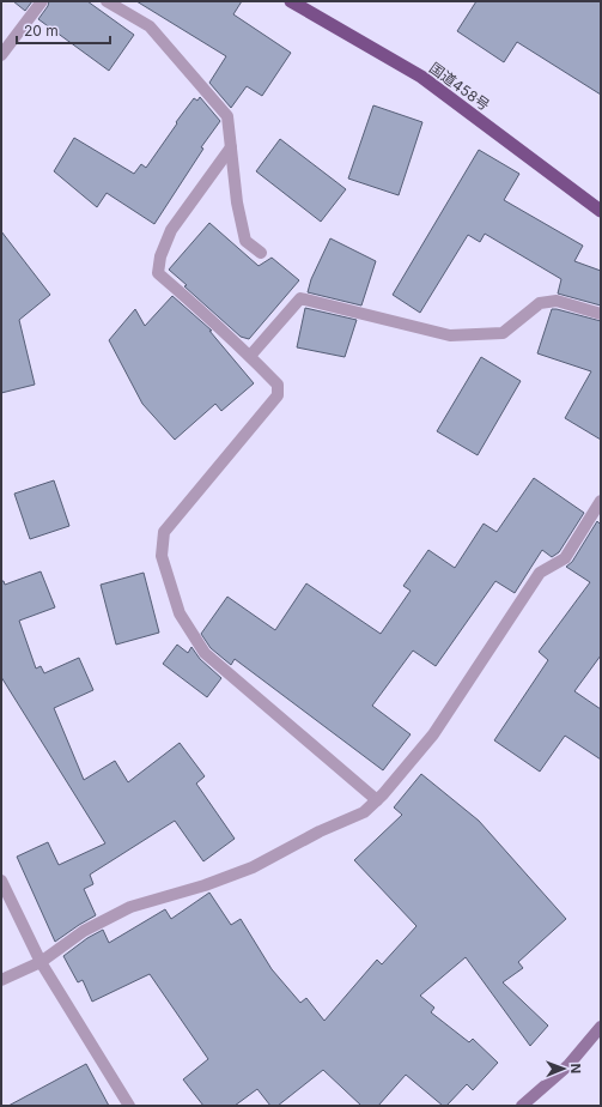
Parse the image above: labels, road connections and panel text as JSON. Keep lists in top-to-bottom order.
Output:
{
  "streets": {
    "highway": ["国道458号"]
  },
  "scale_bar": "20 m",
  "north": "right"
}
